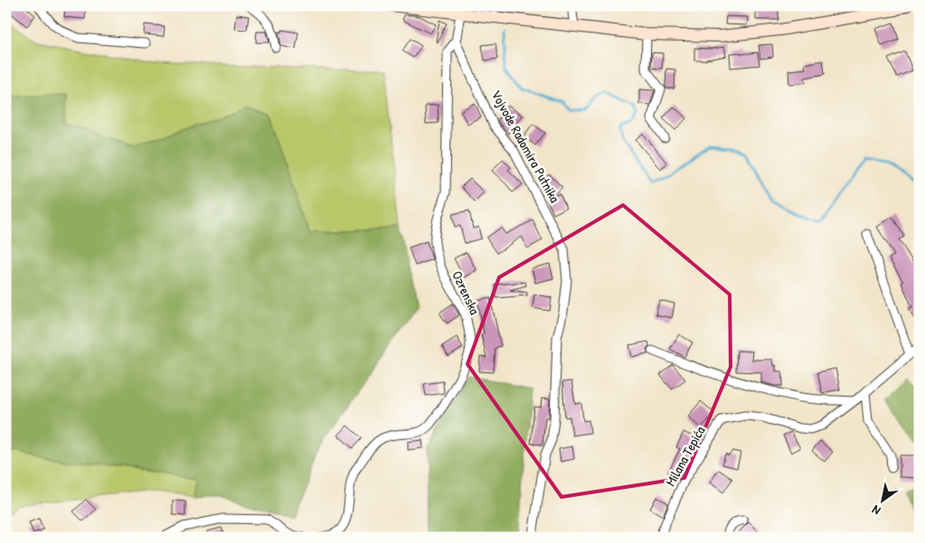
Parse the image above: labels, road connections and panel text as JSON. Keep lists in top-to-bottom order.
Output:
{
  "streets": {
    "street": ["Vojvode Radomira Putnika", "Ozrenska", "Milana Tepića"]
  },
  "crossings": [
    ["Vojvode Radomira Putnika", "Ozrenska"]
  ],
  "north": "bottom left"
}
